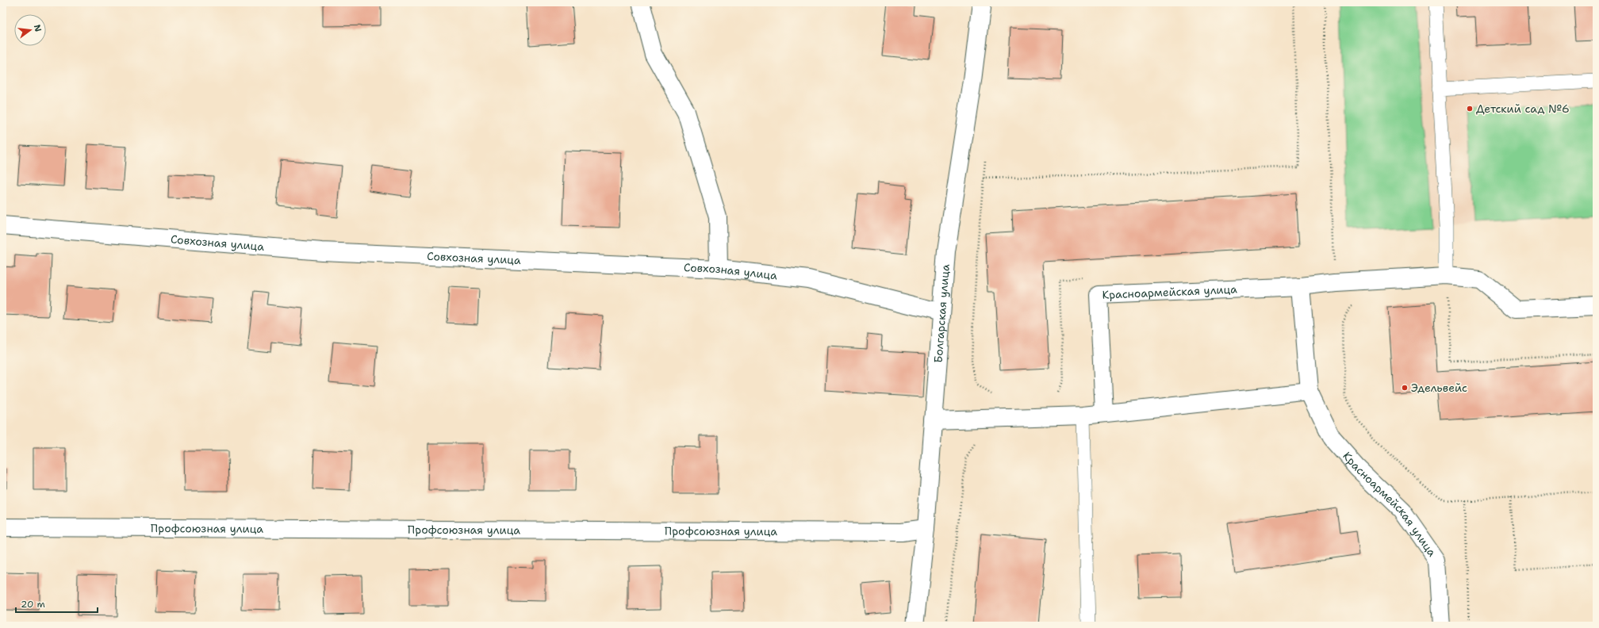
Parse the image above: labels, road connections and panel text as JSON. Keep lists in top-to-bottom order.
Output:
{
  "streets": {
    "street": [
      "Совхозная улица",
      "Красноармейская улица",
      "Болгарская улица",
      "Профсоюзная улица"
    ]
  },
  "crossings": [
    ["Совхозная улица", "Болгарская улица"],
    ["Болгарская улица", "Профсоюзная улица"]
  ],
  "places": ["Детский сад №6", "Эдельвейс"],
  "scale_bar": "20 m",
  "north": "right"
}
